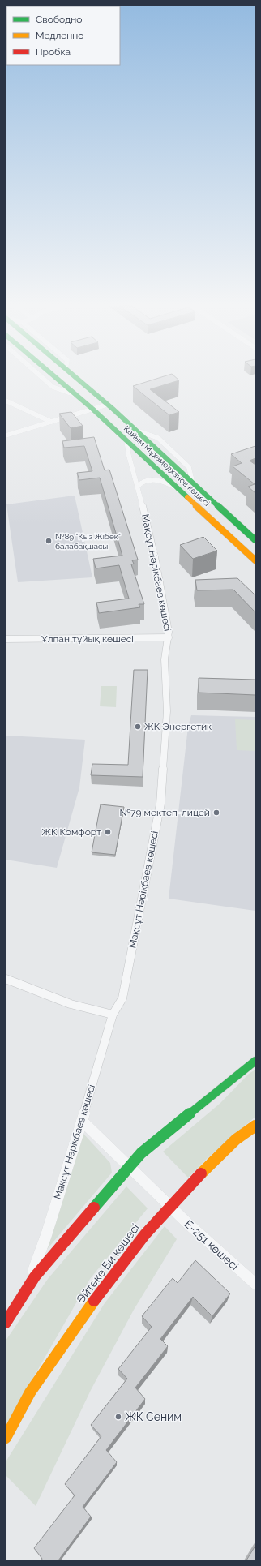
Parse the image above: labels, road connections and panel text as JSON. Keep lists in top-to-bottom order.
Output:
{
  "streets": {
    "main road": ["Қайым Мұхамедханов көшесі", "Әйтеке Би көшесі"],
    "street": ["Мақсұт Нәрікбаев көшесі", "Ұлпан тұйық көшесі", "Е-251 көшесі"]
  },
  "crossings": [
    ["Қайым Мұхамедханов көшесі", "Мақсұт Нәрікбаев көшесі"],
    ["Мақсұт Нәрікбаев көшесі", "Ұлпан тұйық көшесі"],
    ["Мақсұт Нәрікбаев көшесі", "Е-251 көшесі"],
    ["Е-251 көшесі", "Әйтеке Би көшесі"]
  ],
  "places": [
    "№89 \"Қыз Жібек\" балабақшасы",
    "ЖК Энергетик",
    "№79 мектеп-лицей",
    "ЖК Комфорт",
    "ЖК Сеним"
  ],
  "legend": ["Свободно", "Медленно", "Пробка"]
}
